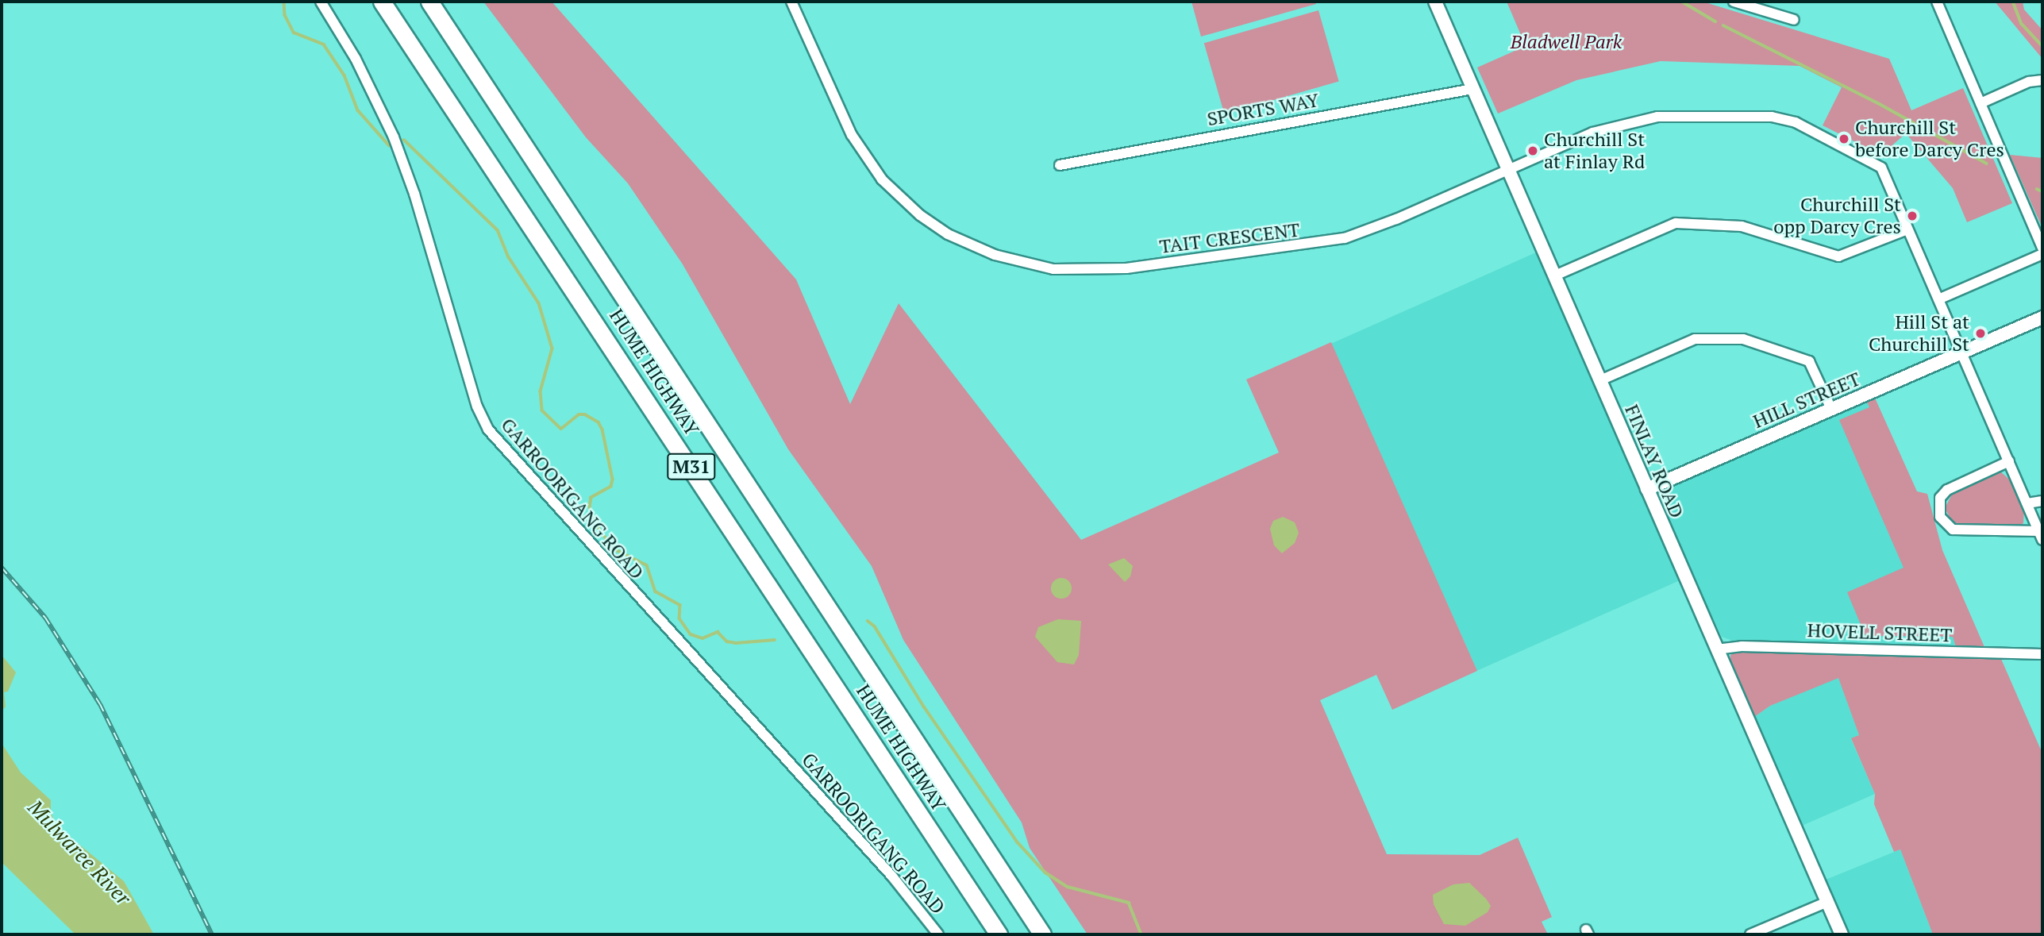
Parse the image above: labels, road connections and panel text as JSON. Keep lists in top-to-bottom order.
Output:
{
  "streets": {
    "highway": ["HUME HIGHWAY", "M31"],
    "street": [
      "SPORTS WAY",
      "TAIT CRESCENT",
      "HILL STREET",
      "FINLAY ROAD",
      "GARROORIGANG ROAD",
      "HOVELL STREET"
    ]
  },
  "crossings": [
    ["SPORTS WAY", "FINLAY ROAD"],
    ["TAIT CRESCENT", "HILL STREET"],
    ["TAIT CRESCENT", "FINLAY ROAD"],
    ["HILL STREET", "FINLAY ROAD"],
    ["FINLAY ROAD", "HOVELL STREET"]
  ],
  "water": ["Mulwaree River"],
  "parks": ["Bladwell Park"],
  "places": [
    "Churchill St before Darcy Cres",
    "Churchill St at Finlay Rd",
    "Churchill St opp Darcy Cres",
    "Hill St at Churchill St"
  ]
}
